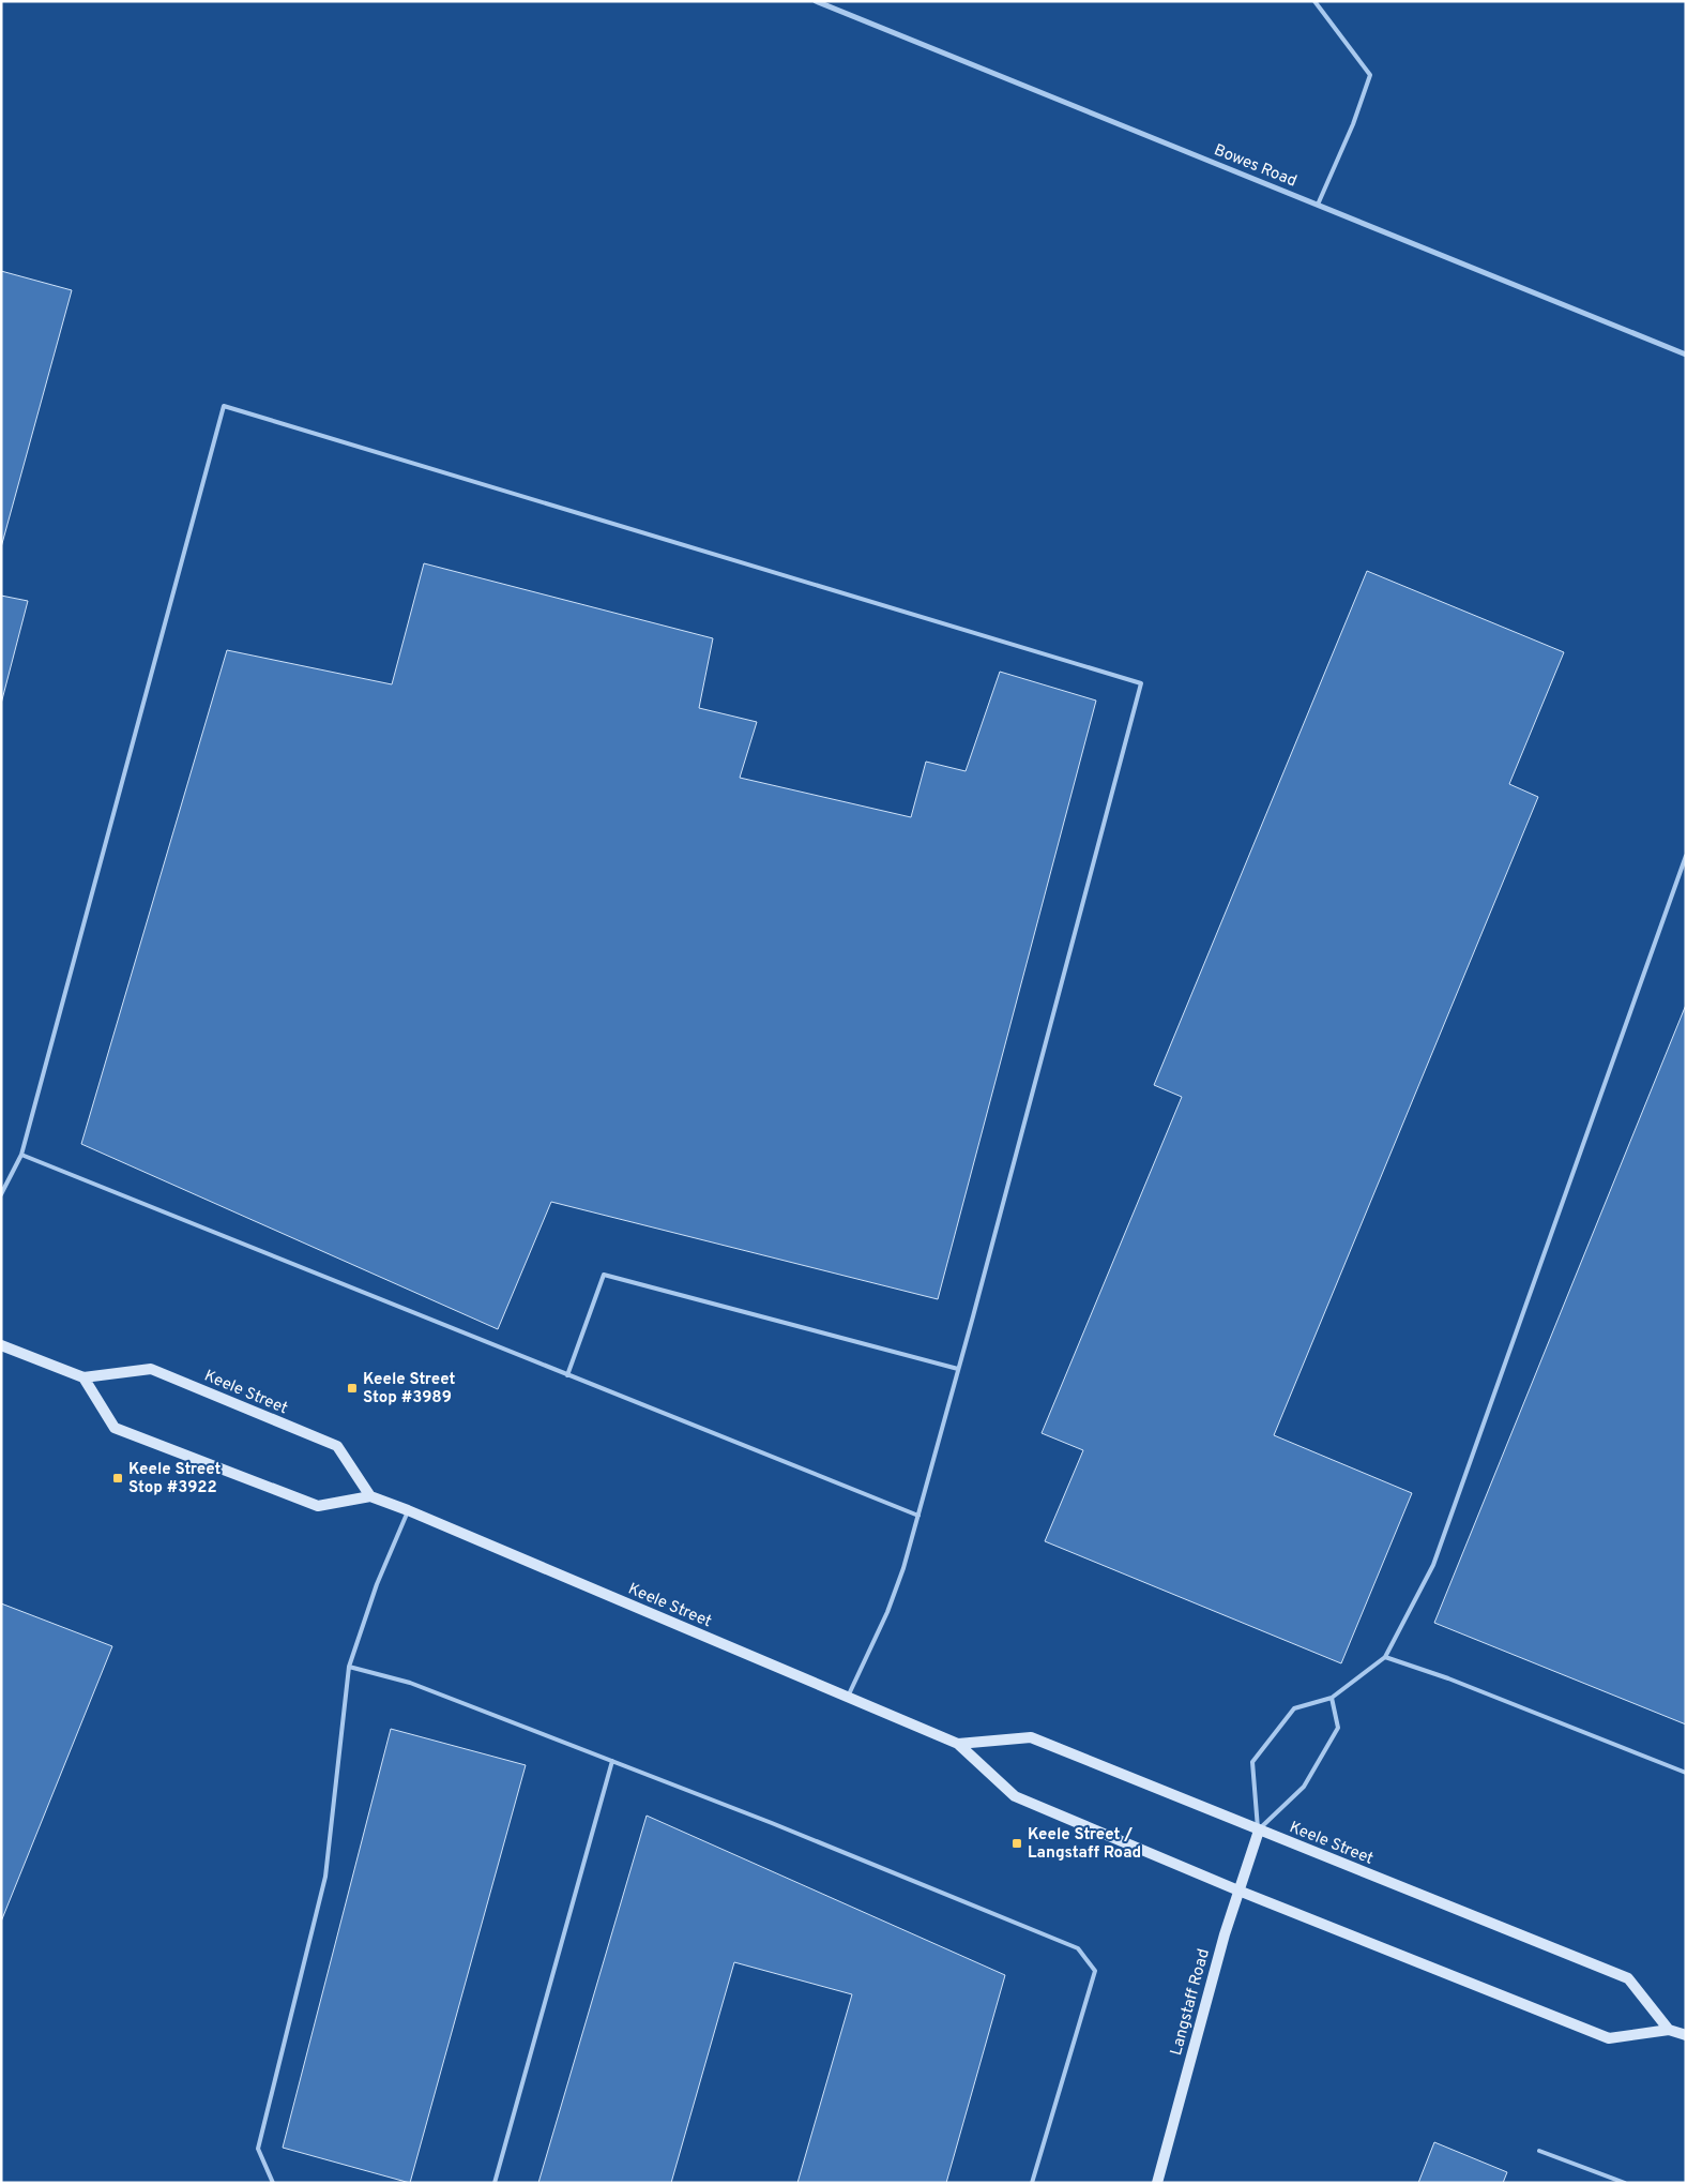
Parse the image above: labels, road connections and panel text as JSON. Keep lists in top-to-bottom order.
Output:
{
  "streets": {
    "main road": ["Keele Street", "Langstaff Road"],
    "street": ["Bowes Road"]
  },
  "crossings": [
    ["Keele Street", "Langstaff Road"]
  ],
  "places": {
    "transit": ["Keele Street Stop #3989", "Keele Street Stop #3922", "Keele Street / Langstaff Road"]
  }
}
